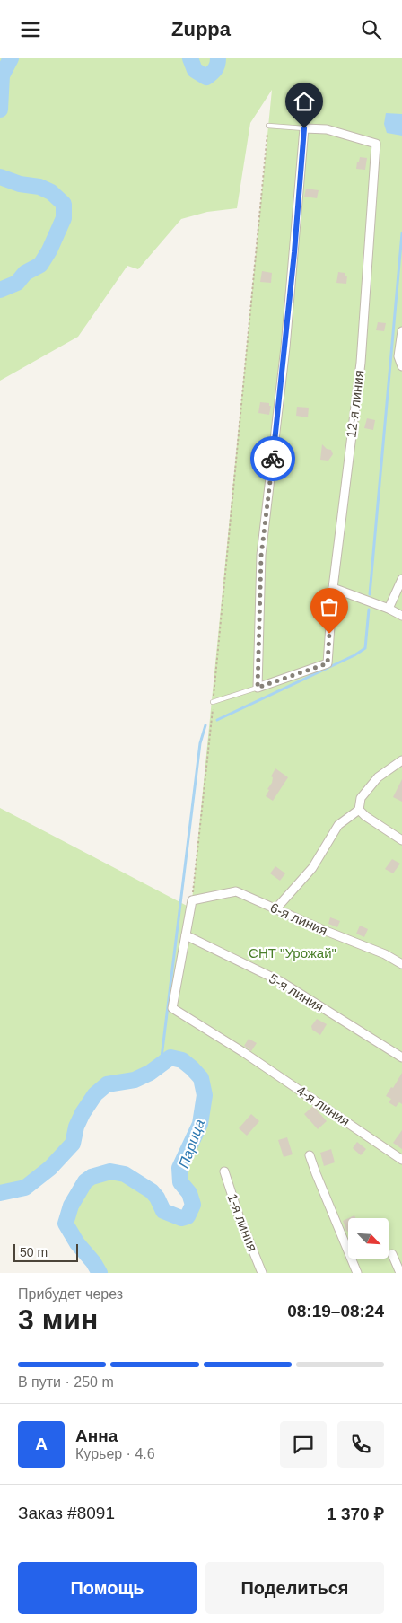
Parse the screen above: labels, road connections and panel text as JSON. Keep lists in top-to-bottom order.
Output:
{
  "streets": {
    "street": [
      "12-я линия",
      "6-я линия",
      "5-я линия",
      "4-я линия",
      "1-я линия"
    ]
  },
  "crossings": [
    ["5-я линия", "4-я линия"]
  ],
  "water": ["Парица"],
  "parks": ["СНТ \"Урожай\""],
  "scale_bar": "50 m",
  "north": "bottom right",
  "page": {
    "header": "Zuppa",
    "scale": "50 m",
    "heading": ["3 мин", "Прибудет через", "08:19–08:24"],
    "panel": [
      "Анна",
      "Курьер · 4.6",
      "Заказ #8091",
      "1 370 ₽"
    ],
    "bar": "В пути · 250 m",
    "round": "А",
    "buttons": ["Помощь", "Поделиться"]
  }
}
